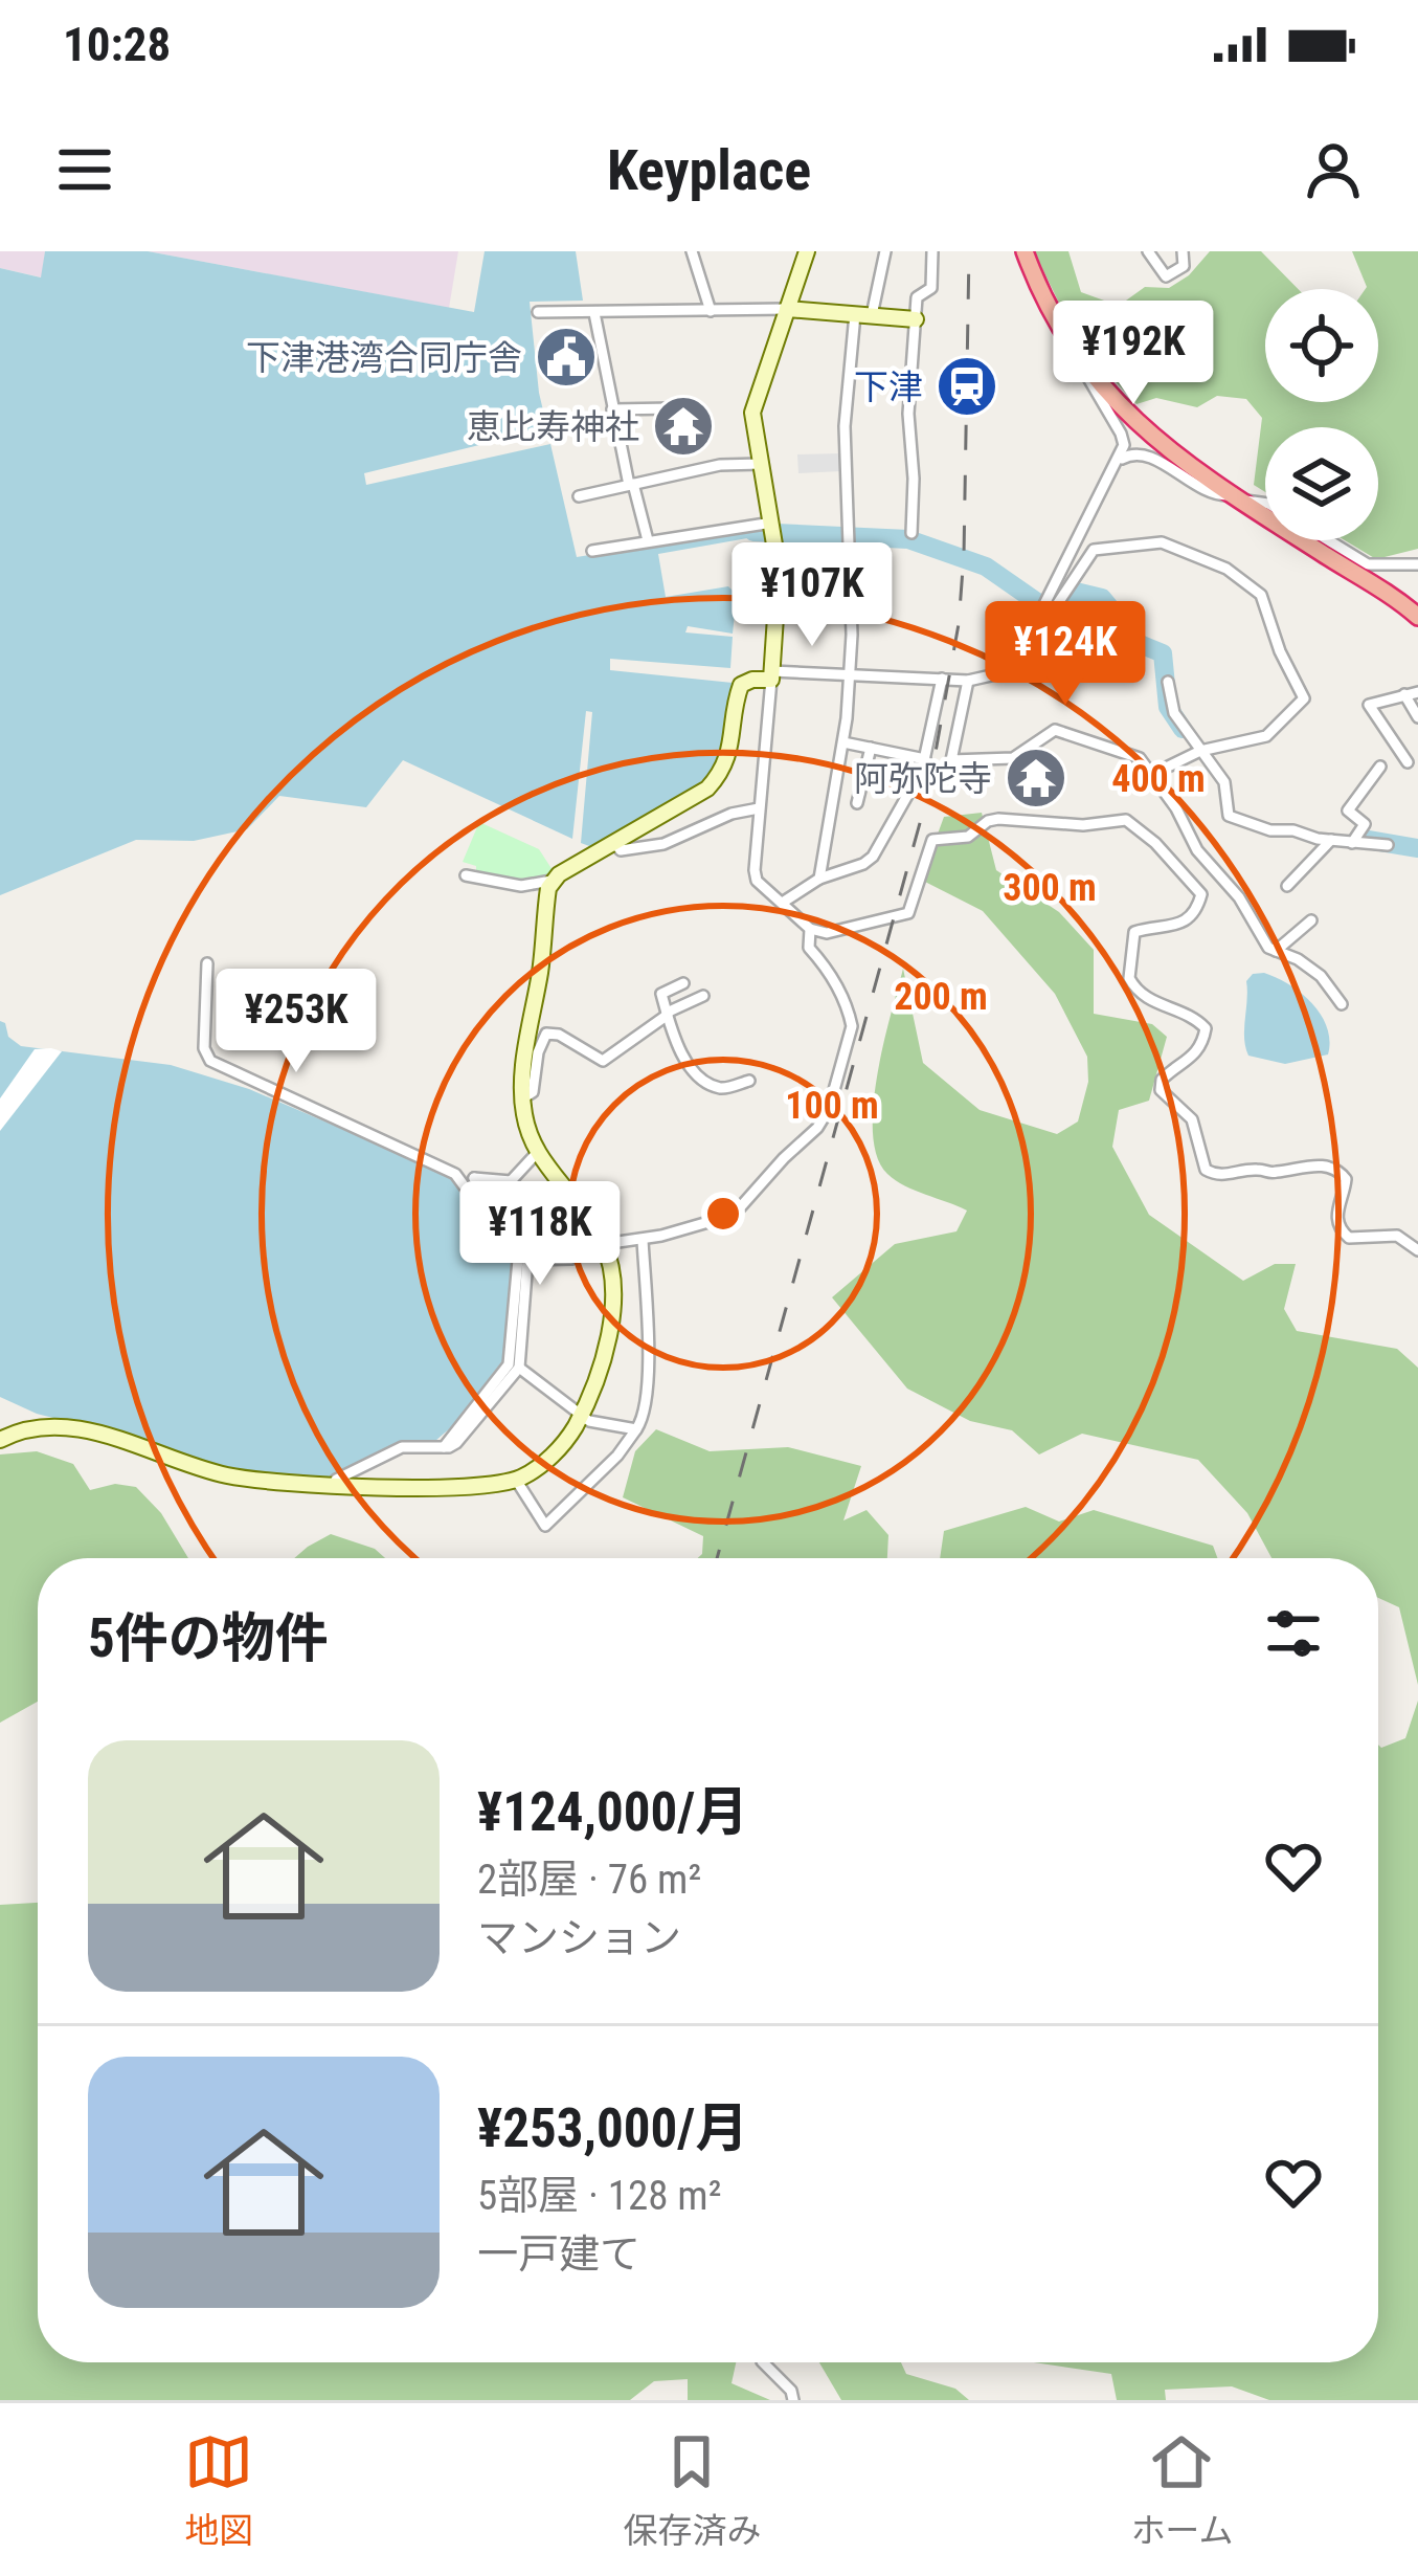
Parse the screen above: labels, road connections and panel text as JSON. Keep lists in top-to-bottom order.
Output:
{
  "places": {
    "public building": ["下津港湾合同庁舎"],
    "station": ["下津"],
    "temple": ["恵比寿神社", "阿弥陀寺"]
  },
  "page": {
    "status": "10:28",
    "header": "Keyplace",
    "price": [
      "¥192K",
      "¥107K",
      "¥124K",
      "¥253K",
      "¥118K"
    ],
    "heading": "5件の物件",
    "list": [
      {
        "name": "¥124,000/月",
        "note": "2部屋 · 76 m² · マンション"
      },
      {
        "name": "¥253,000/月",
        "note": "5部屋 · 128 m² · 一戸建て"
      }
    ],
    "tabs": ["地図", "保存済み", "ホーム"]
  },
  "rings": [
    "400 m",
    "300 m",
    "200 m",
    "100 m"
  ]
}
